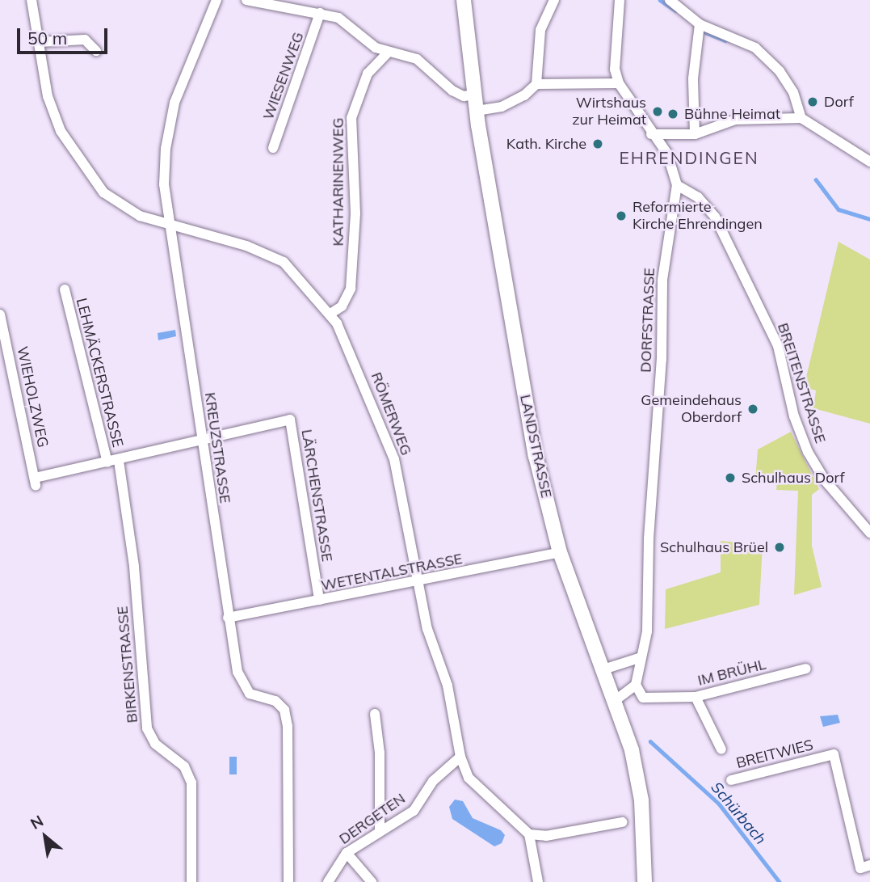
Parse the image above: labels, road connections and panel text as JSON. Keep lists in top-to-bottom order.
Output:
{
  "streets": {
    "main road": ["LANDSTRASSE"],
    "street": [
      "WIESENWEG",
      "KATHARINENWEG",
      "DORFSTRASSE",
      "LEHMÄCKERSTRASSE",
      "BREITENSTRASSE",
      "WIEHOLZWEG",
      "RÖMERWEG",
      "KREUZSTRASSE",
      "LÄRCHENSTRASSE",
      "WETENTALSTRASSE",
      "BIRKENSTRASSE",
      "IM BRÜHL",
      "BREITWIES",
      "DERGETEN"
    ]
  },
  "crossings": [
    ["KATHARINENWEG", "RÖMERWEG"],
    ["DORFSTRASSE", "BREITENSTRASSE"],
    ["DORFSTRASSE", "IM BRÜHL"],
    ["LEHMÄCKERSTRASSE", "LÄRCHENSTRASSE"],
    ["WIEHOLZWEG", "LÄRCHENSTRASSE"],
    ["RÖMERWEG", "KREUZSTRASSE"],
    ["RÖMERWEG", "WETENTALSTRASSE"],
    ["RÖMERWEG", "DERGETEN"],
    ["LANDSTRASSE", "WETENTALSTRASSE"],
    ["KREUZSTRASSE", "LÄRCHENSTRASSE"],
    ["KREUZSTRASSE", "WETENTALSTRASSE"],
    ["LÄRCHENSTRASSE", "WETENTALSTRASSE"],
    ["LÄRCHENSTRASSE", "BIRKENSTRASSE"]
  ],
  "districts": ["EHRENDINGEN"],
  "water": ["Schürbach"],
  "places": [
    "Dorf",
    "Wirtshaus zur Heimat",
    "Bühne Heimat",
    "Kath. Kirche",
    "Reformierte Kirche Ehrendingen",
    "Gemeindehaus Oberdorf",
    "Schulhaus Dorf",
    "Schulhaus Brüel"
  ],
  "scale_bar": "50 m",
  "north": "top left"
}
